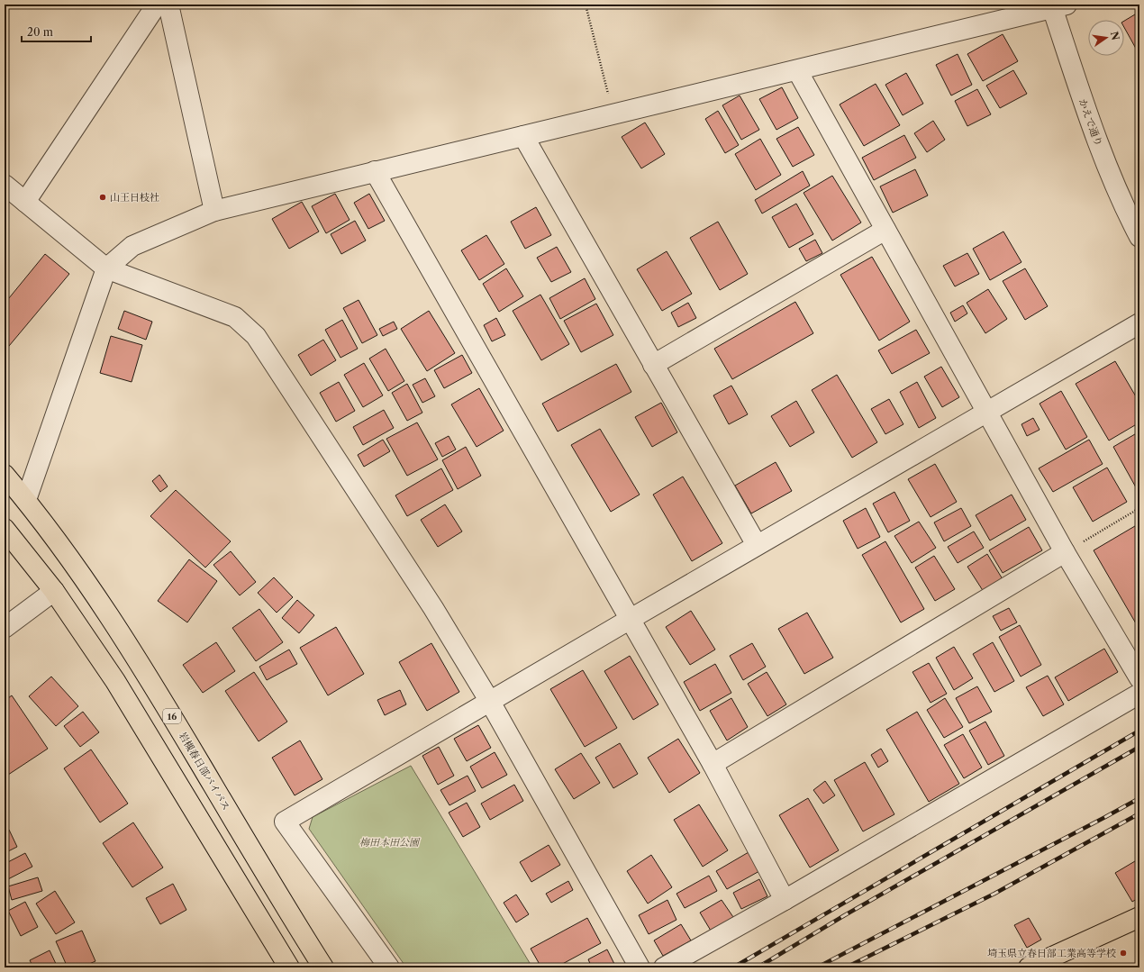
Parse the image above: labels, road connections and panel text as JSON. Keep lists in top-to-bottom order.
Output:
{
  "streets": {
    "main road": ["16", "岩槻春日部バイパス"],
    "street": ["かえで通り"]
  },
  "parks": ["梅田本田公園"],
  "places": ["山王日枝社", "埼玉県立春日部工業高等学校"],
  "scale_bar": "20 m",
  "north": "right"
}
